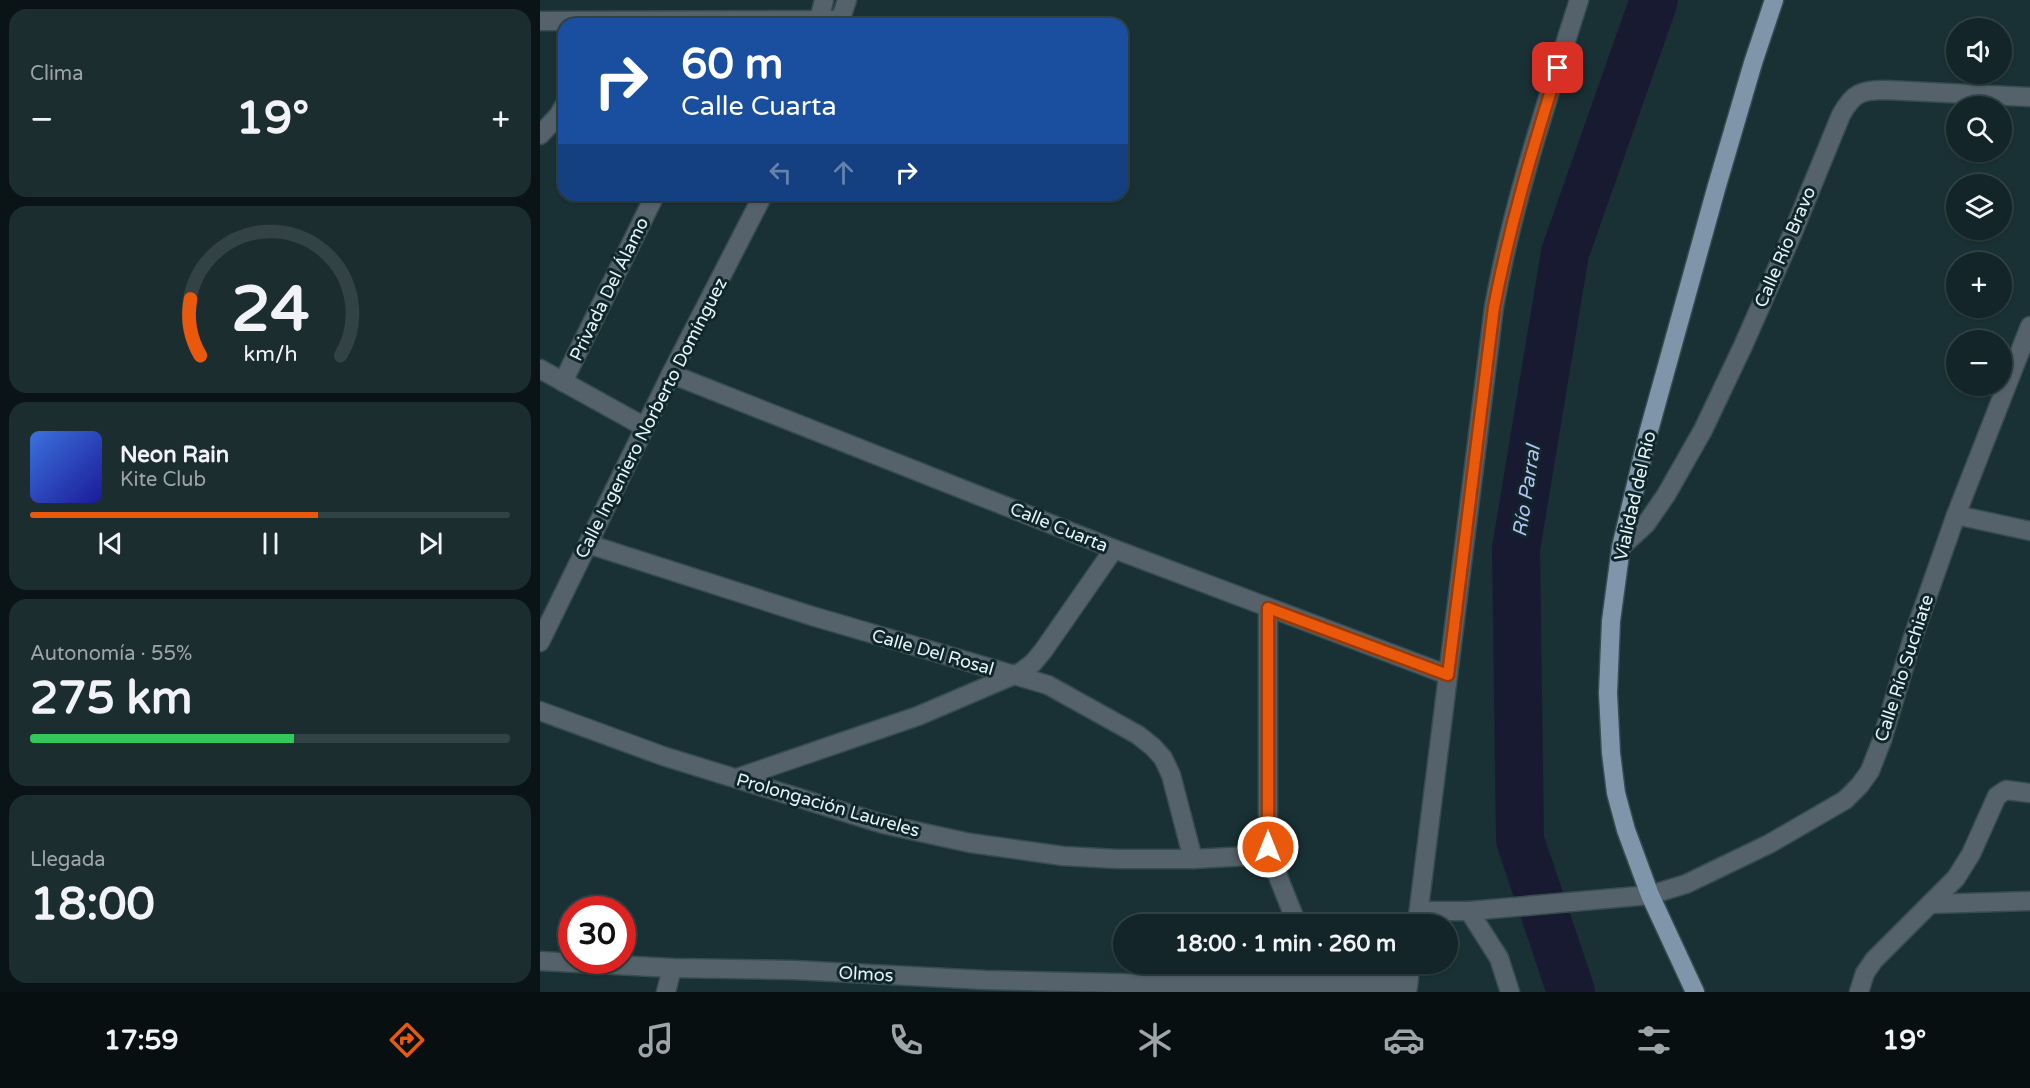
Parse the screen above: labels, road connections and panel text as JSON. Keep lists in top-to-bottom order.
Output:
{
  "streets": {
    "main road": ["Vialidad del Río"],
    "street": [
      "Calle Río Bravo",
      "Privada Del Álamo",
      "Calle Ingeniero Norberto Domínguez",
      "Calle Cuarta",
      "Calle Del Rosal",
      "Calle Río Suchiate",
      "Prolongación Laureles",
      "Olmos"
    ]
  },
  "crossings": [
    ["Calle Río Bravo", "Vialidad del Río"],
    ["Calle Ingeniero Norberto Domínguez", "Calle Cuarta"],
    ["Calle Ingeniero Norberto Domínguez", "Calle Del Rosal"],
    ["Vialidad del Río", "Calle Río Suchiate"],
    ["Calle Del Rosal", "Prolongación Laureles"]
  ],
  "water": ["Río Parral"],
  "page": {
    "tile": [
      "Clima",
      ["Autonomía · 55%", "275 km"],
      ["Llegada", "18:00"]
    ],
    "map_buttons": ["+", "−"],
    "turn": ["60 m", "Calle Cuarta"],
    "heat": ["−", "19°", "+"],
    "song": ["Neon Rain", "Kite Club"],
    "limit": "30",
    "trip": "18:00 · 1 min · 260 m",
    "tabs": ["17:59", "19°"],
    "gauge": ["24", "km/h"]
  }
}
